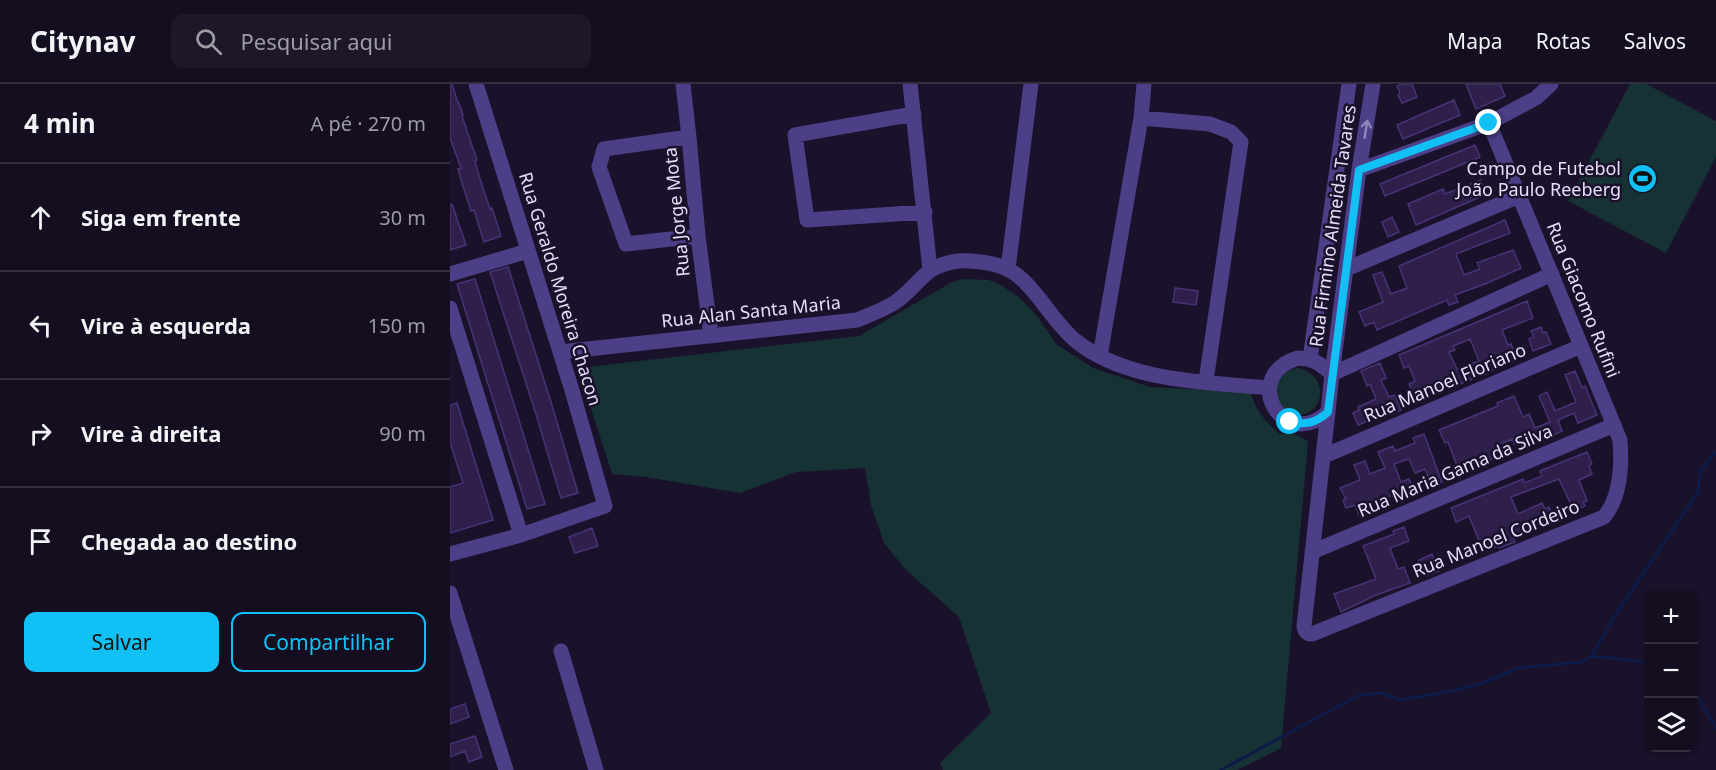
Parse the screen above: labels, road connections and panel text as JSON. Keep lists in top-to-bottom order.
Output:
{
  "streets": {
    "street": [
      "Rua Jorge Mota",
      "Rua Firmino Almeida Tavares",
      "Rua Geraldo Moreira Chacon",
      "Rua Giacomo Rufini",
      "Rua Alan Santa Maria",
      "Rua Manoel Floriano",
      "Rua Maria Gama da Silva",
      "Rua Manoel Cordeiro"
    ]
  },
  "crossings": [
    ["Rua Jorge Mota", "Rua Alan Santa Maria"],
    ["Rua Firmino Almeida Tavares", "Rua Manoel Floriano"],
    ["Rua Firmino Almeida Tavares", "Rua Maria Gama da Silva"],
    ["Rua Firmino Almeida Tavares", "Rua Manoel Cordeiro"],
    ["Rua Geraldo Moreira Chacon", "Rua Alan Santa Maria"],
    ["Rua Giacomo Rufini", "Rua Manoel Floriano"],
    ["Rua Giacomo Rufini", "Rua Maria Gama da Silva"],
    ["Rua Giacomo Rufini", "Rua Manoel Cordeiro"],
    ["Rua Maria Gama da Silva", "Rua Manoel Cordeiro"]
  ],
  "places": {
    "sports": ["Campo de Futebol João Paulo Reeberg"]
  },
  "page": {
    "header": "Citynav",
    "search": "Pesquisar aqui",
    "nav": ["Mapa", "Rotas", "Salvos"],
    "heading": ["4 min", "A pé · 270 m"],
    "list": [
      ["Siga em frente", "30 m"],
      ["Vire à esquerda", "150 m"],
      ["Vire à direita", "90 m"],
      "Chegada ao destino"
    ],
    "map_buttons": ["+", "−"],
    "buttons": ["Salvar", "Compartilhar"]
  }
}
